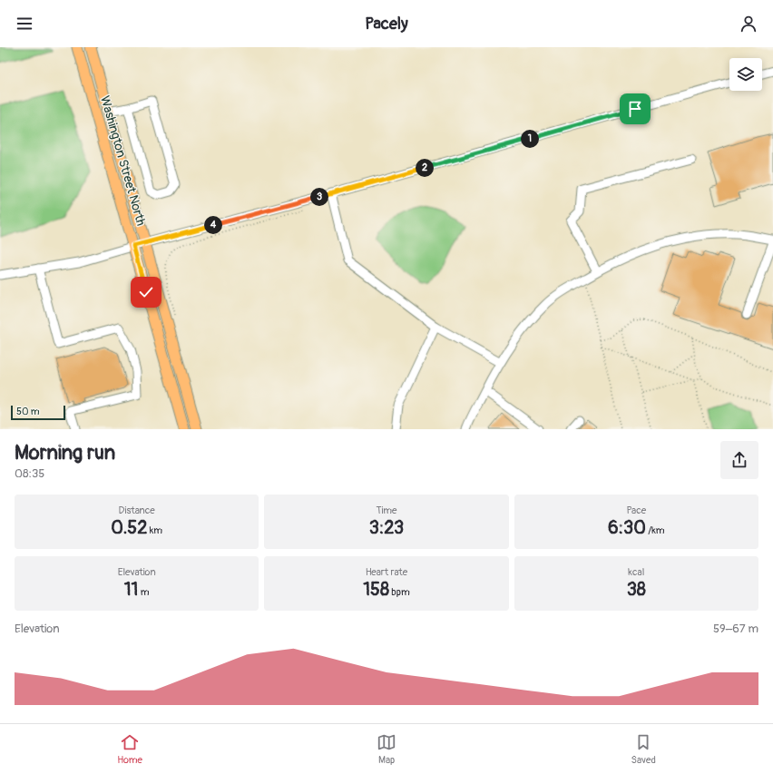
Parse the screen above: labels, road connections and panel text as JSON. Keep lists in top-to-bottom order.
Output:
{
  "streets": {
    "main road": ["Washington Street North"]
  },
  "scale_bar": "50 m",
  "page": {
    "header": "Pacely",
    "pins": [
      "1",
      "2",
      "3",
      "4"
    ],
    "scale": "50 m",
    "heading": ["Morning run", "08:35"],
    "stats": [
      ["Distance", "0.52 km"],
      ["Time", "3:23"],
      ["Pace", "6:30 /km"],
      ["Elevation", "11 m"],
      ["Heart rate", "158 bpm"],
      ["kcal", "38"]
    ],
    "chart": ["Elevation", "59–67 m"],
    "tabs": ["Home", "Map", "Saved"]
  }
}
